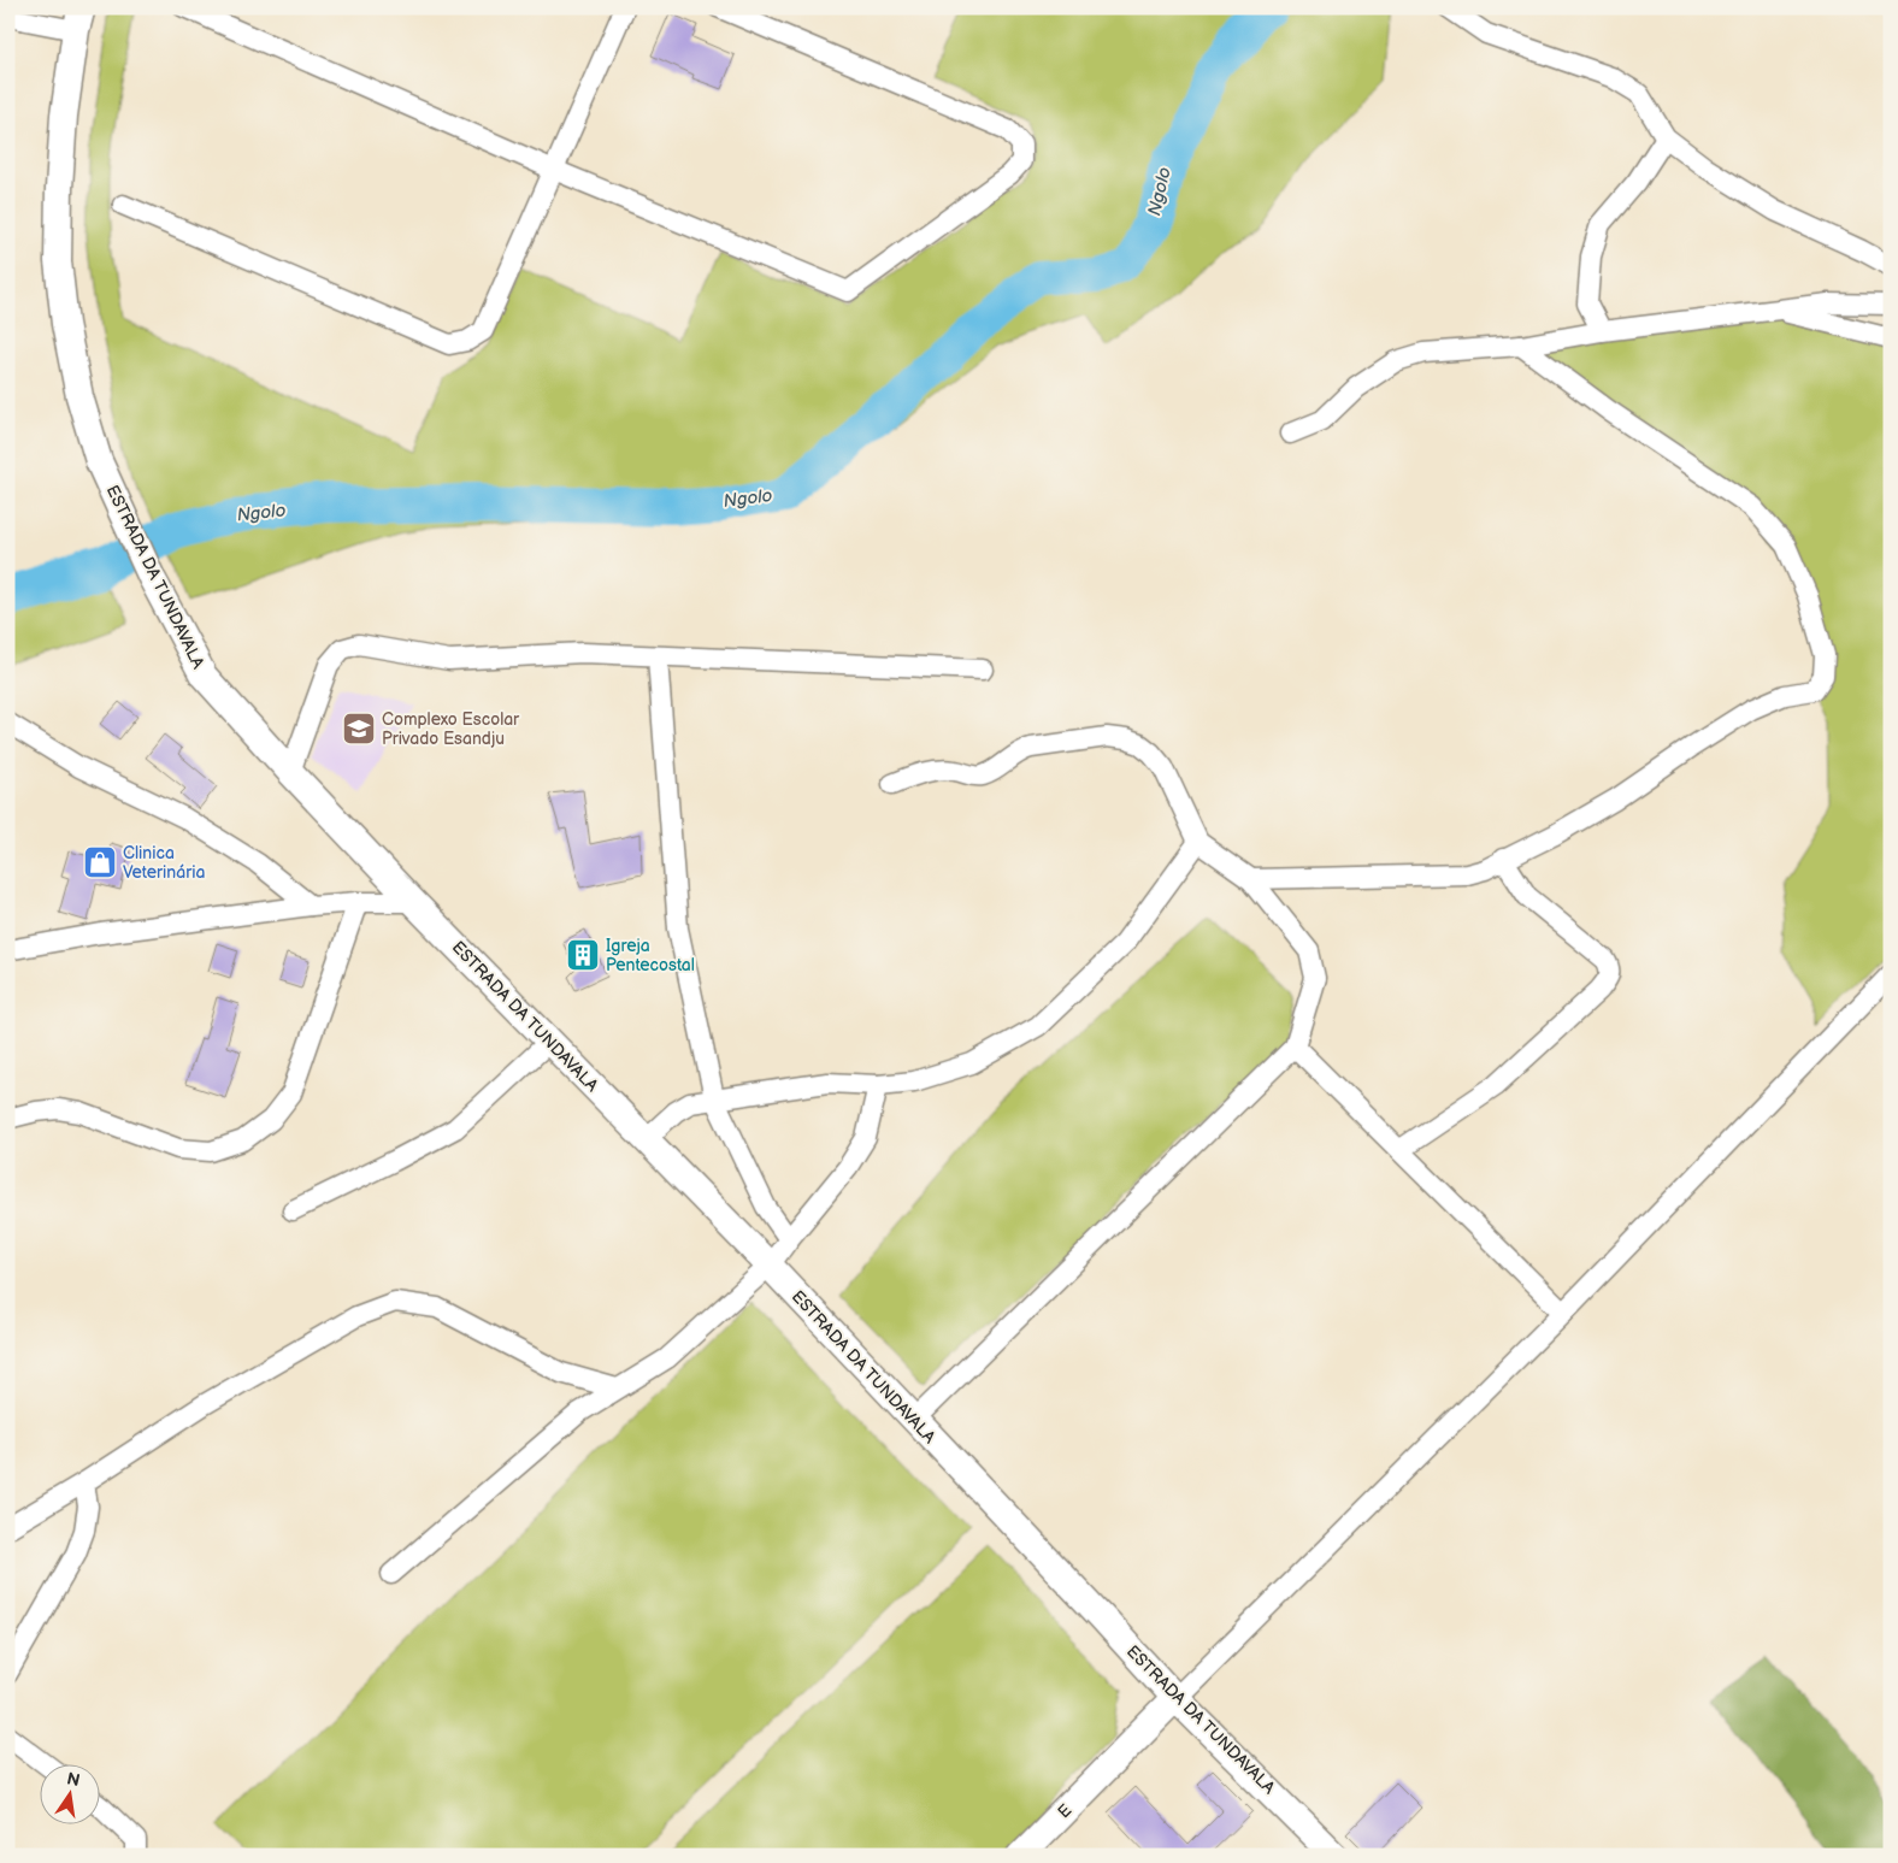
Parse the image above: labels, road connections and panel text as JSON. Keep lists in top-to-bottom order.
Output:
{
  "streets": {
    "main road": ["ESTRADA DA TUNDAVALA", "E"]
  },
  "crossings": [
    ["ESTRADA DA TUNDAVALA", "E"]
  ],
  "water": ["Ngolo"],
  "places": {
    "school or university": ["Complexo Escolar Privado Esandju"],
    "shop": ["Clinica Veterinária"],
    "building": ["Igreja Pentecostal"]
  },
  "north": "top"
}
